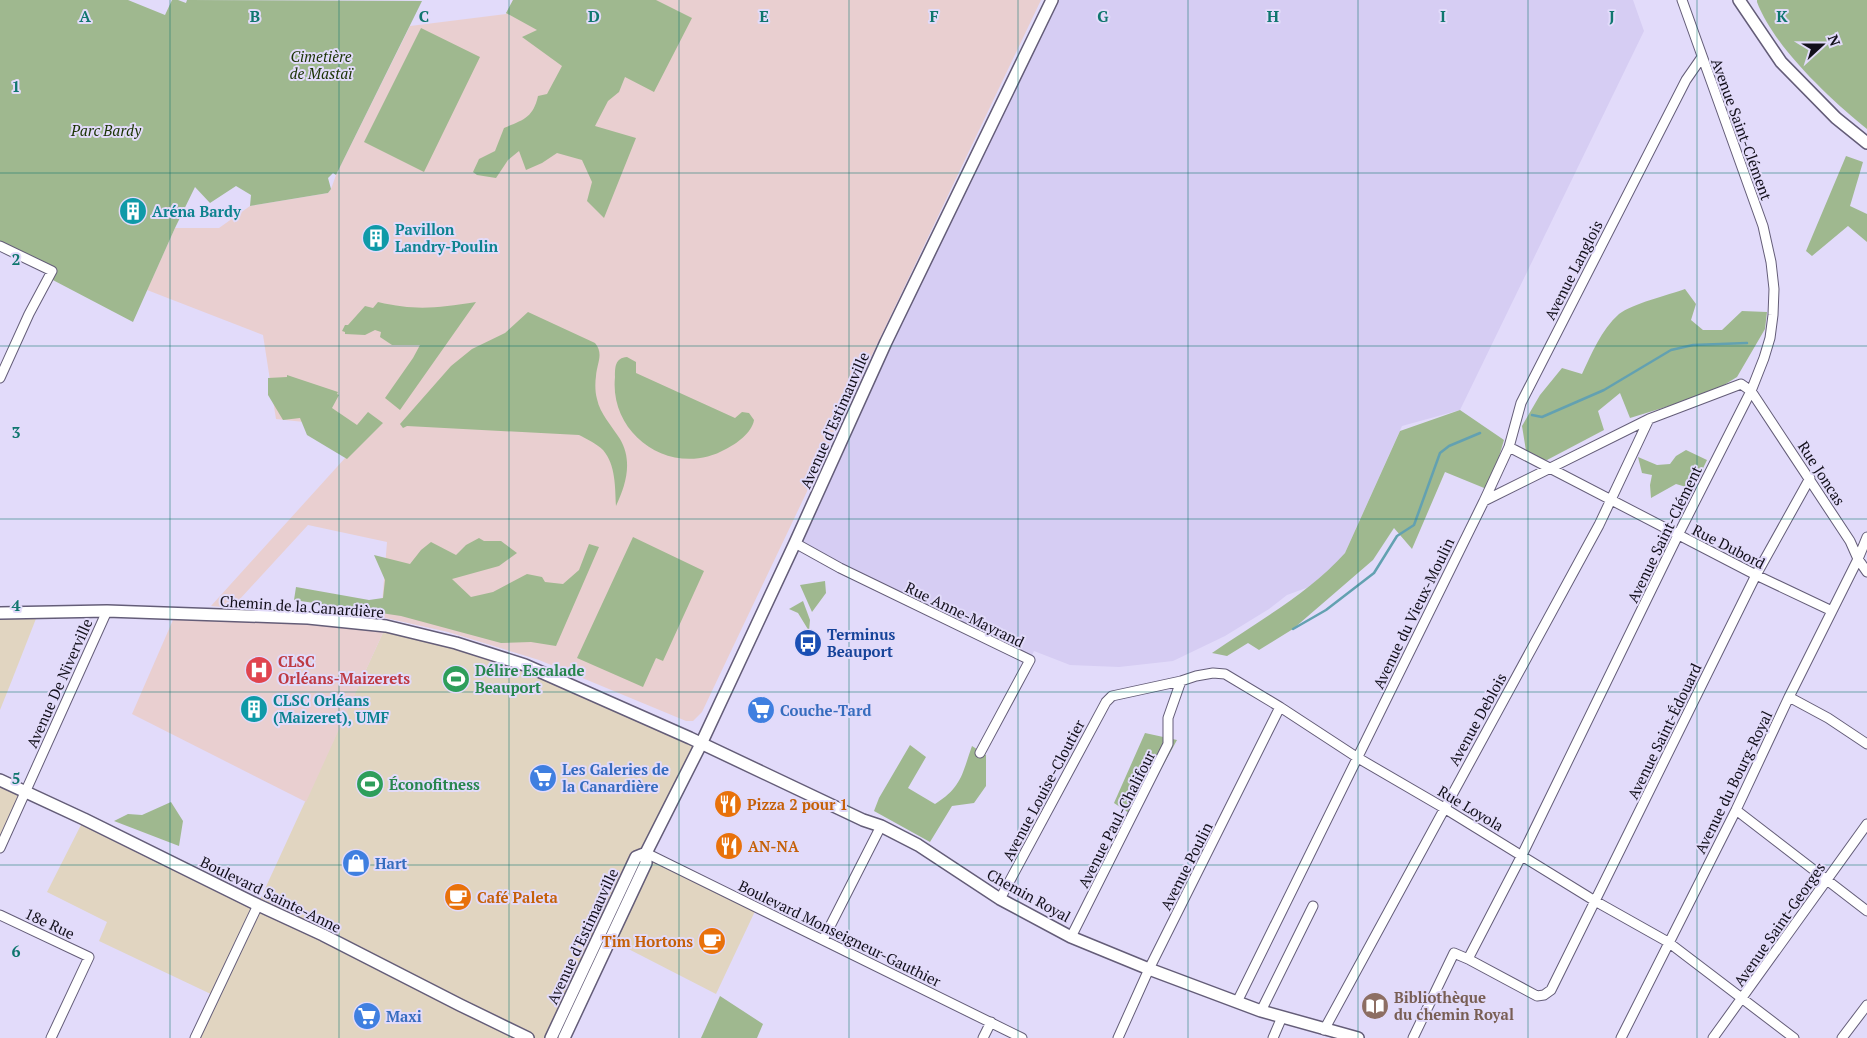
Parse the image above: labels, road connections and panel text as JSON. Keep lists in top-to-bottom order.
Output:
{
  "streets": {
    "main road": [
      "Avenue d'Estimauville",
      "Chemin de la Canardière",
      "Boulevard Sainte-Anne",
      "Chemin Royal"
    ],
    "street": [
      "Avenue Saint-Clément",
      "Avenue Langlois",
      "Rue Joncas",
      "Rue Dubord",
      "Avenue du Vieux-Moulin",
      "Rue Anne-Mayrand",
      "Avenue De Niverville",
      "Avenue Deblois",
      "Avenue Saint-Édouard",
      "Avenue du Bourg-Royal",
      "Avenue Louise-Cloutier",
      "Rue Loyola",
      "Avenue Paul-Chalifour",
      "Avenue Poulin",
      "18e Rue",
      "Avenue Saint-Georges",
      "Boulevard Monseigneur-Gauthier"
    ]
  },
  "crossings": [
    ["Avenue Saint-Clément", "Avenue Langlois"],
    ["Avenue Saint-Clément", "Rue Joncas"],
    ["Avenue Saint-Clément", "Rue Dubord"],
    ["Avenue Saint-Clément", "Avenue Saint-Édouard"],
    ["Avenue Saint-Clément", "Rue Loyola"],
    ["Avenue Langlois", "Rue Dubord"],
    ["Avenue Langlois", "Avenue du Vieux-Moulin"],
    ["Avenue d'Estimauville", "Chemin de la Canardière"],
    ["Avenue d'Estimauville", "Rue Anne-Mayrand"],
    ["Avenue d'Estimauville", "Chemin Royal"],
    ["Avenue d'Estimauville", "Boulevard Monseigneur-Gauthier"],
    ["Rue Joncas", "Avenue Saint-Édouard"],
    ["Rue Joncas", "Avenue du Bourg-Royal"],
    ["Rue Dubord", "Avenue Deblois"],
    ["Rue Dubord", "Avenue Saint-Édouard"],
    ["Rue Dubord", "Avenue du Bourg-Royal"],
    ["Chemin de la Canardière", "Avenue De Niverville"],
    ["Chemin de la Canardière", "Chemin Royal"],
    ["Avenue du Vieux-Moulin", "Rue Loyola"],
    ["Avenue du Vieux-Moulin", "Chemin Royal"],
    ["Avenue De Niverville", "Boulevard Sainte-Anne"],
    ["Avenue Deblois", "Rue Loyola"],
    ["Avenue Deblois", "Chemin Royal"],
    ["Avenue Saint-Édouard", "Rue Loyola"],
    ["Avenue du Bourg-Royal", "Rue Loyola"],
    ["Avenue Louise-Cloutier", "Rue Loyola"],
    ["Avenue Louise-Cloutier", "Chemin Royal"],
    ["Rue Loyola", "Avenue Paul-Chalifour"],
    ["Rue Loyola", "Avenue Poulin"],
    ["Rue Loyola", "Avenue Saint-Georges"],
    ["Avenue Paul-Chalifour", "Chemin Royal"],
    ["Avenue Poulin", "Chemin Royal"]
  ],
  "parks": ["Cimetière de Mastaï", "Parc Bardy"],
  "places": {
    "building": ["Aréna Bardy", "Pavillon Landry-Poulin", "CLSC Orléans (Maizeret), UMF"],
    "bus stop": ["Terminus Beauport"],
    "hospital": ["CLSC Orléans-Maizerets"],
    "sports": ["Délire Escalade Beauport", "Éconofitness"],
    "supermarket": ["Couche-Tard", "Les Galeries de la Canardière", "Maxi"],
    "restaurant": ["Pizza 2 pour 1", "AN-NA"],
    "shop": ["Hart"],
    "cafe": ["Café Paleta", "Tim Hortons"],
    "library": ["Bibliothèque du chemin Royal"]
  },
  "north": "right",
  "grid": {
    "columns": [
      "A",
      "B",
      "C",
      "D",
      "E",
      "F",
      "G",
      "H",
      "I",
      "J",
      "K"
    ],
    "rows": [
      "1",
      "2",
      "3",
      "4",
      "5",
      "6"
    ]
  }
}
